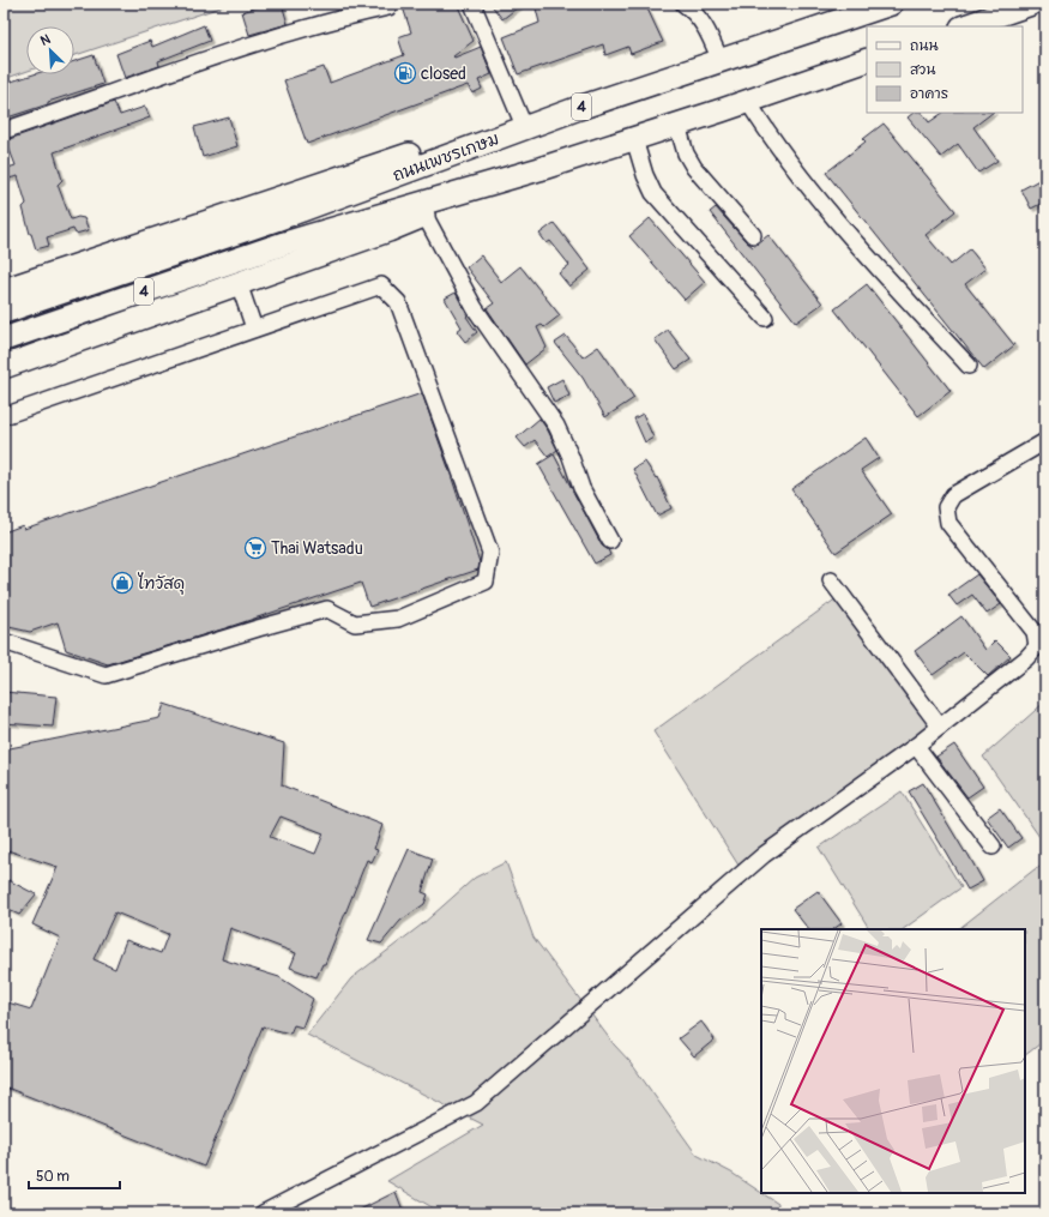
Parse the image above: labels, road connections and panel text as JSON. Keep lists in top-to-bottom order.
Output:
{
  "streets": {
    "highway": ["4", "ถนนเพชรเกษม"]
  },
  "places": {
    "fuel station": ["closed"],
    "supermarket": ["Thai Watsadu"],
    "shop": ["ไทวัสดุ"]
  },
  "legend": ["ถนน", "สวน", "อาคาร"],
  "scale_bar": "50 m",
  "north": "top left"
}
